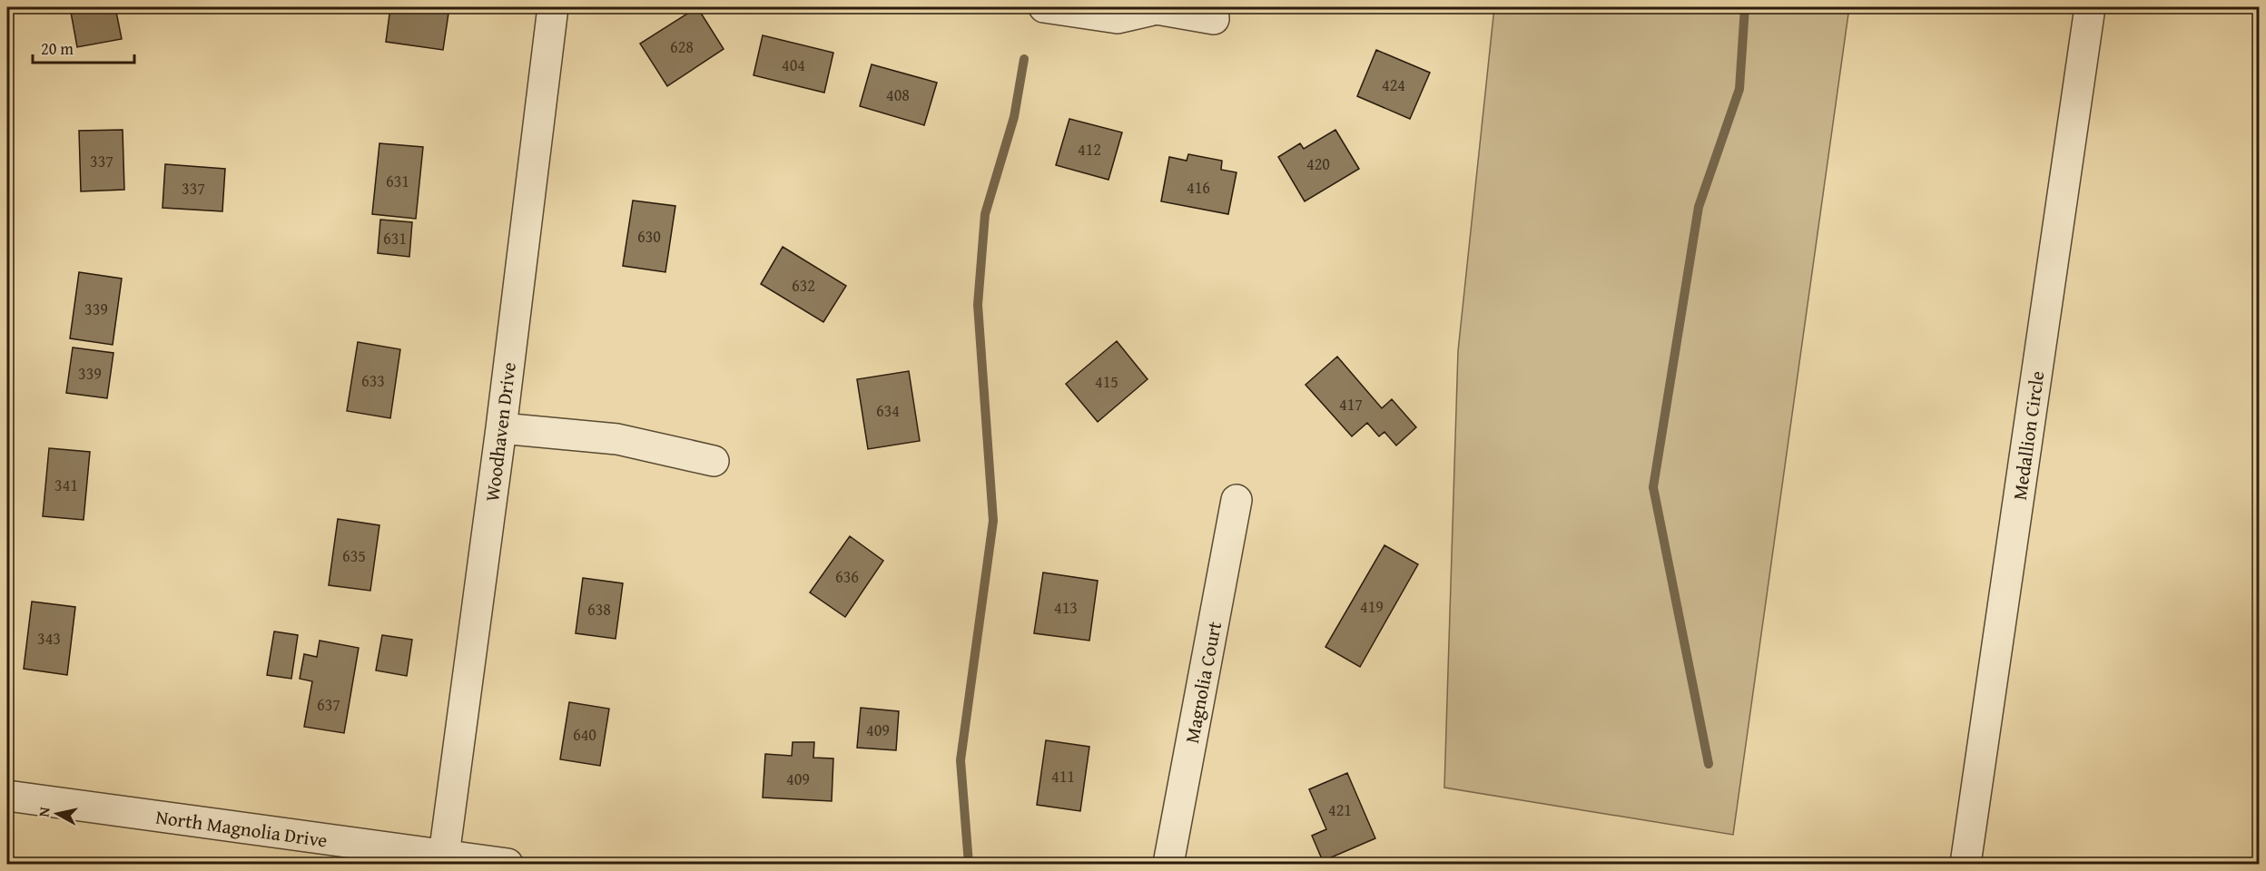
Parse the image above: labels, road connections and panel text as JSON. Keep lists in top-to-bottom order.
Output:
{
  "streets": {
    "street": [
      "Woodhaven Drive",
      "Medallion Circle",
      "Magnolia Court",
      "North Magnolia Drive"
    ]
  },
  "crossings": [
    ["Woodhaven Drive", "North Magnolia Drive"]
  ],
  "house_numbers": [
    "628",
    "404",
    "424",
    "408",
    "412",
    "337",
    "420",
    "631",
    "416",
    "337",
    "630",
    "631",
    "632",
    "339",
    "339",
    "633",
    "415",
    "417",
    "634",
    "341",
    "635",
    "636",
    "419",
    "413",
    "638",
    "343",
    "637",
    "409",
    "640",
    "411",
    "409",
    "421"
  ],
  "scale_bar": "20 m",
  "north": "left"
}
